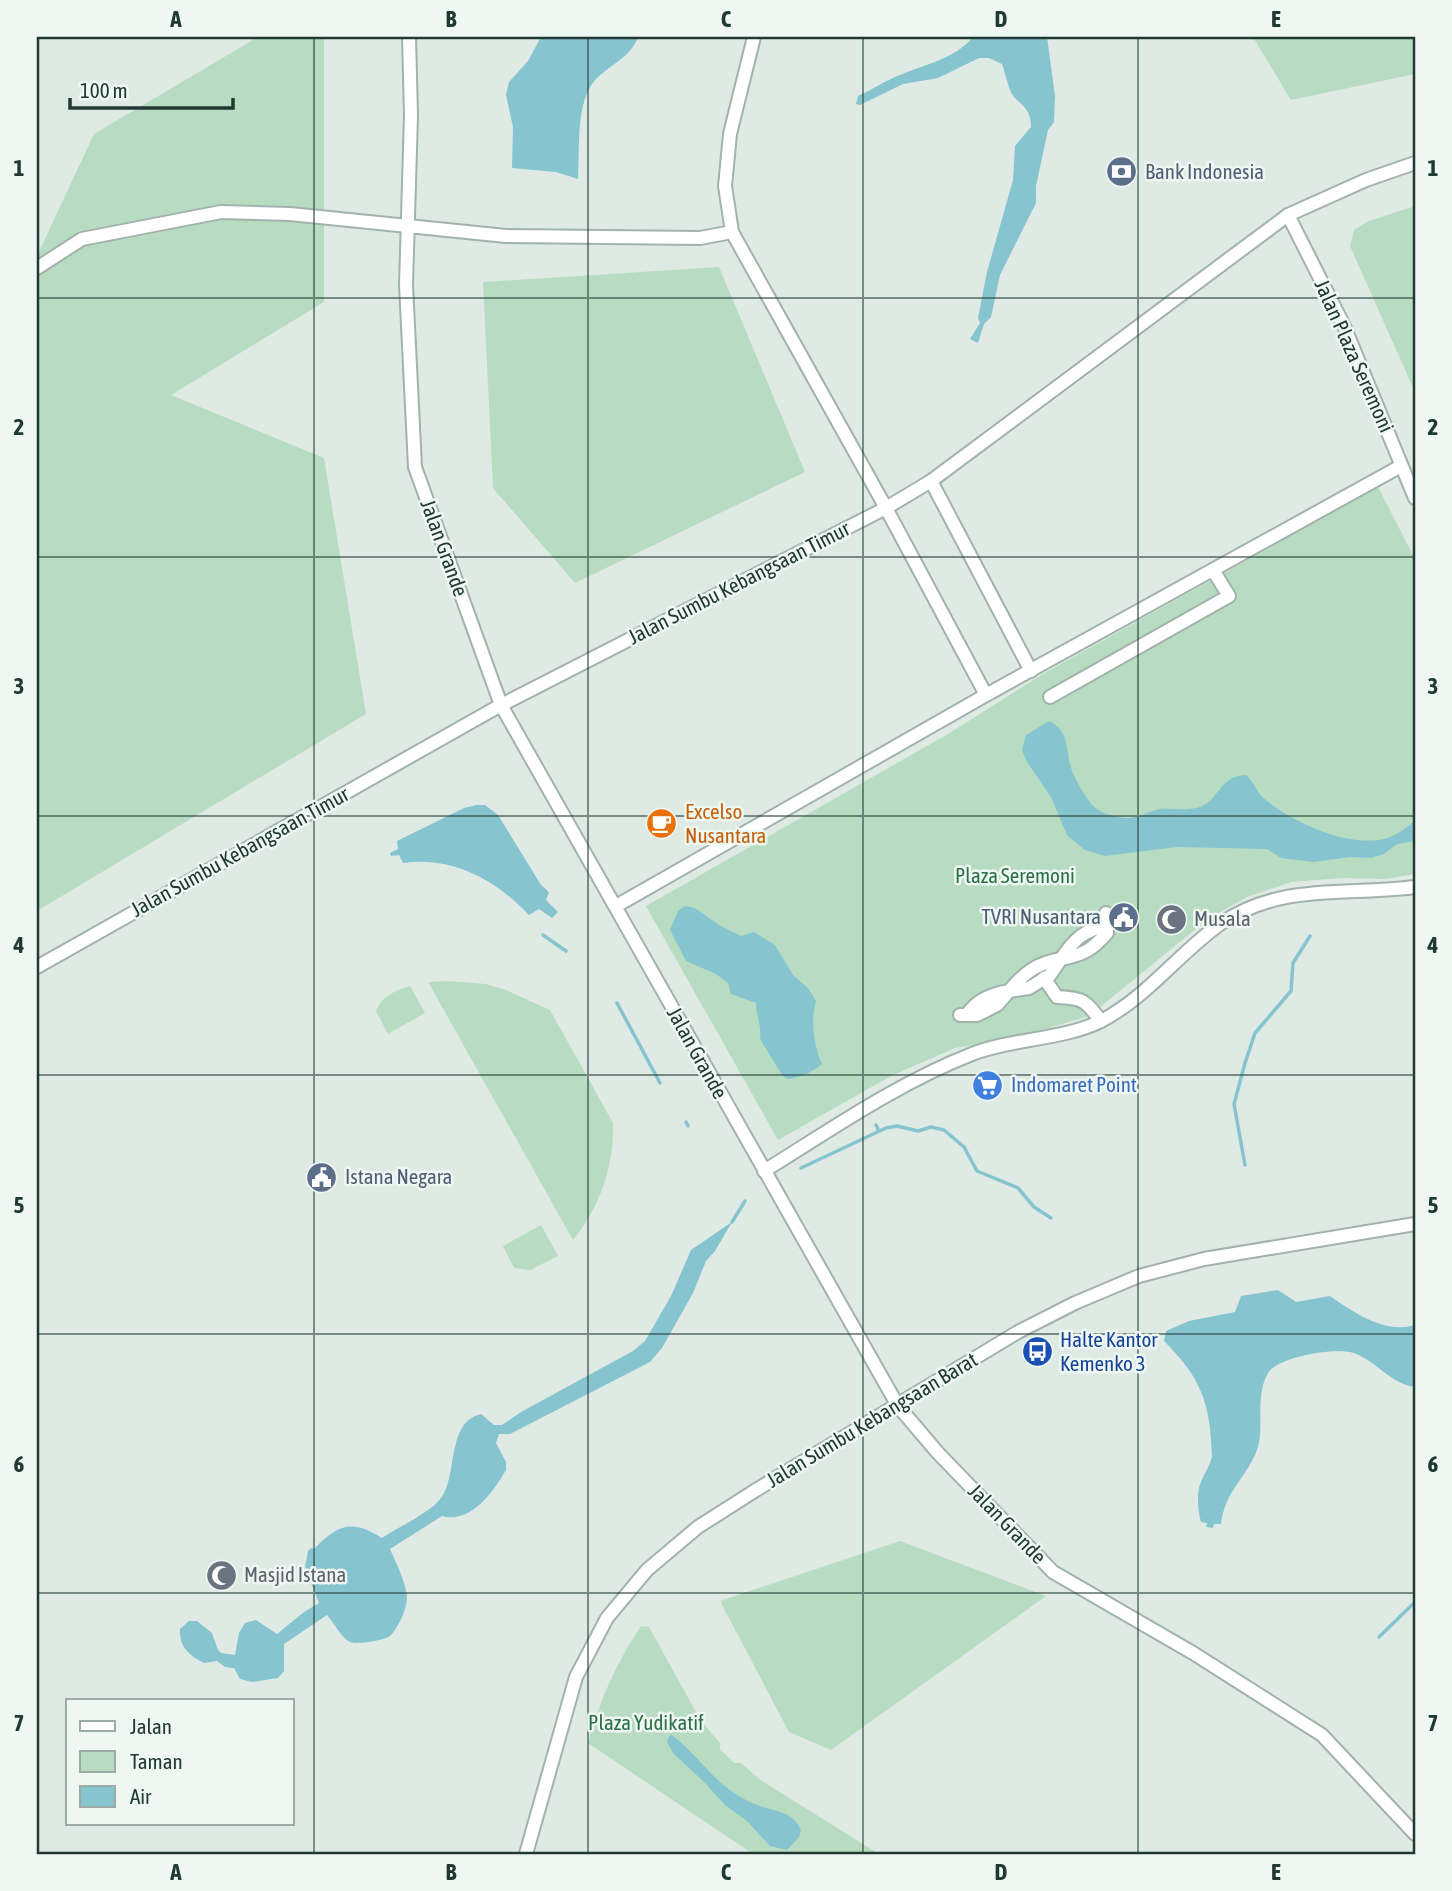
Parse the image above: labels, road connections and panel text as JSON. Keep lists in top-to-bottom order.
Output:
{
  "streets": {
    "street": [
      "Jalan Plaza Seremoni",
      "Jalan Grande",
      "Jalan Sumbu Kebangsaan Timur",
      "Jalan Sumbu Kebangsaan Barat"
    ]
  },
  "crossings": [
    ["Jalan Plaza Seremoni", "Jalan Sumbu Kebangsaan Timur"],
    ["Jalan Grande", "Jalan Sumbu Kebangsaan Timur"],
    ["Jalan Grande", "Jalan Sumbu Kebangsaan Barat"]
  ],
  "parks": ["Plaza Seremoni", "Plaza Yudikatif"],
  "places": {
    "bank": ["Bank Indonesia"],
    "cafe": ["Excelso Nusantara"],
    "public building": ["TVRI Nusantara", "Istana Negara"],
    "mosque": ["Musala", "Masjid Istana"],
    "supermarket": ["Indomaret Point"],
    "bus stop": ["Halte Kantor Kemenko 3"]
  },
  "legend": ["Jalan", "Taman", "Air"],
  "scale_bar": "100 m",
  "grid": {
    "columns": [
      "A",
      "B",
      "C",
      "D",
      "E"
    ],
    "rows": [
      "1",
      "2",
      "3",
      "4",
      "5",
      "6",
      "7"
    ]
  }
}
